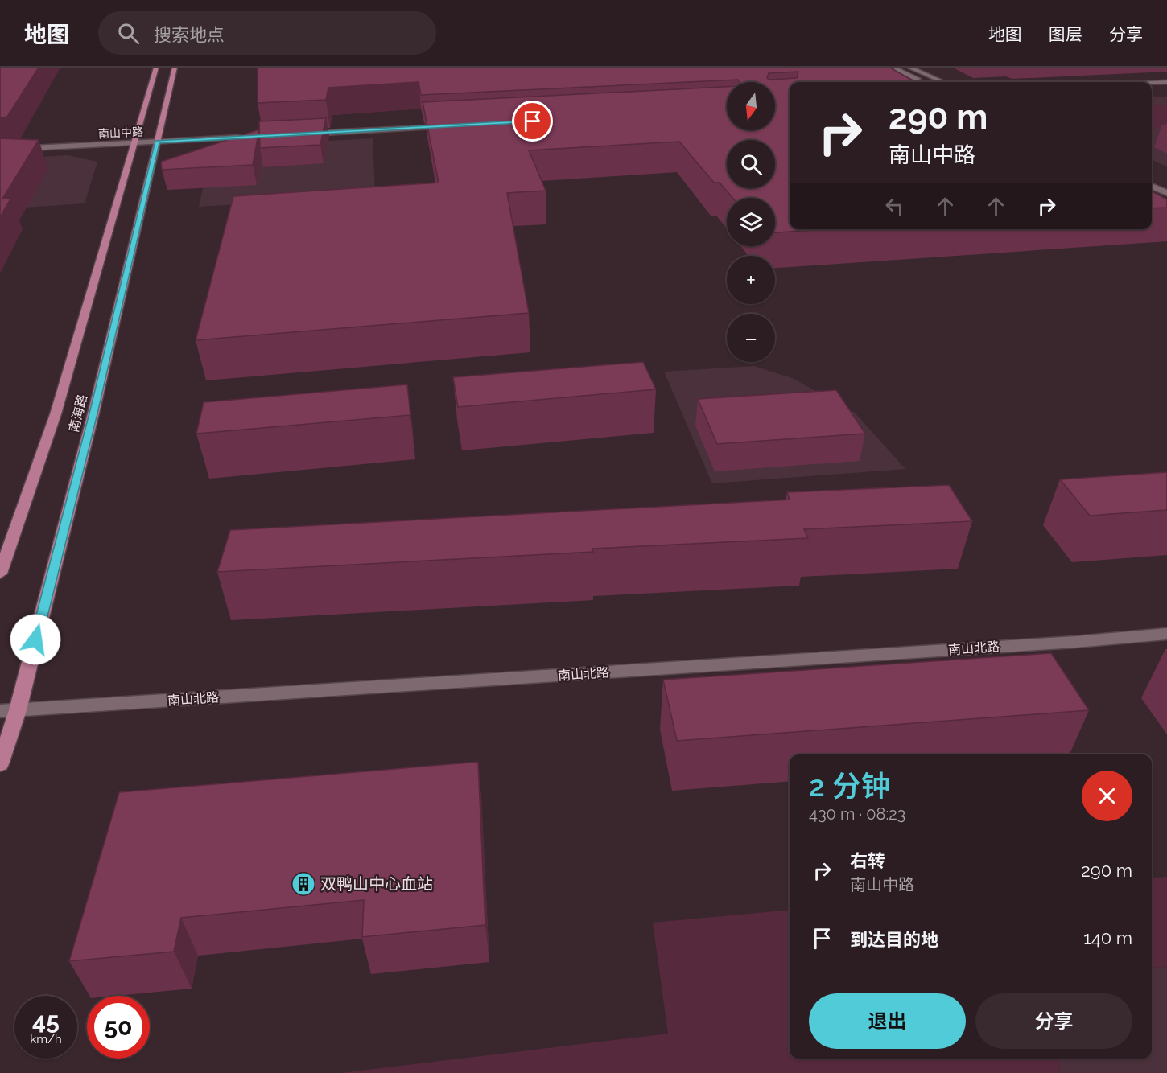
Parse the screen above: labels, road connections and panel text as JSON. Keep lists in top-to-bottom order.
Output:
{
  "streets": {
    "main road": ["南海路"],
    "street": ["南山中路", "南山北路"]
  },
  "crossings": [
    ["南山中路", "南海路"],
    ["南海路", "南山北路"]
  ],
  "places": {
    "building": ["双鸭山中心血站"]
  },
  "north": "bottom",
  "page": {
    "header": "地图",
    "search": "搜索地点",
    "nav": ["地图", "图层", "分享"],
    "map_buttons": ["+", "−"],
    "turn": ["290 m", "南山中路"],
    "heading": ["2 分钟", "430 m · 08:23"],
    "list": [
      {
        "name": "右转",
        "note": "南山中路",
        "value": "290 m"
      },
      {
        "name": "到达目的地",
        "value": "140 m"
      }
    ],
    "buttons": ["退出", "分享"],
    "speed": "45 km/h",
    "limit": "50"
  }
}
